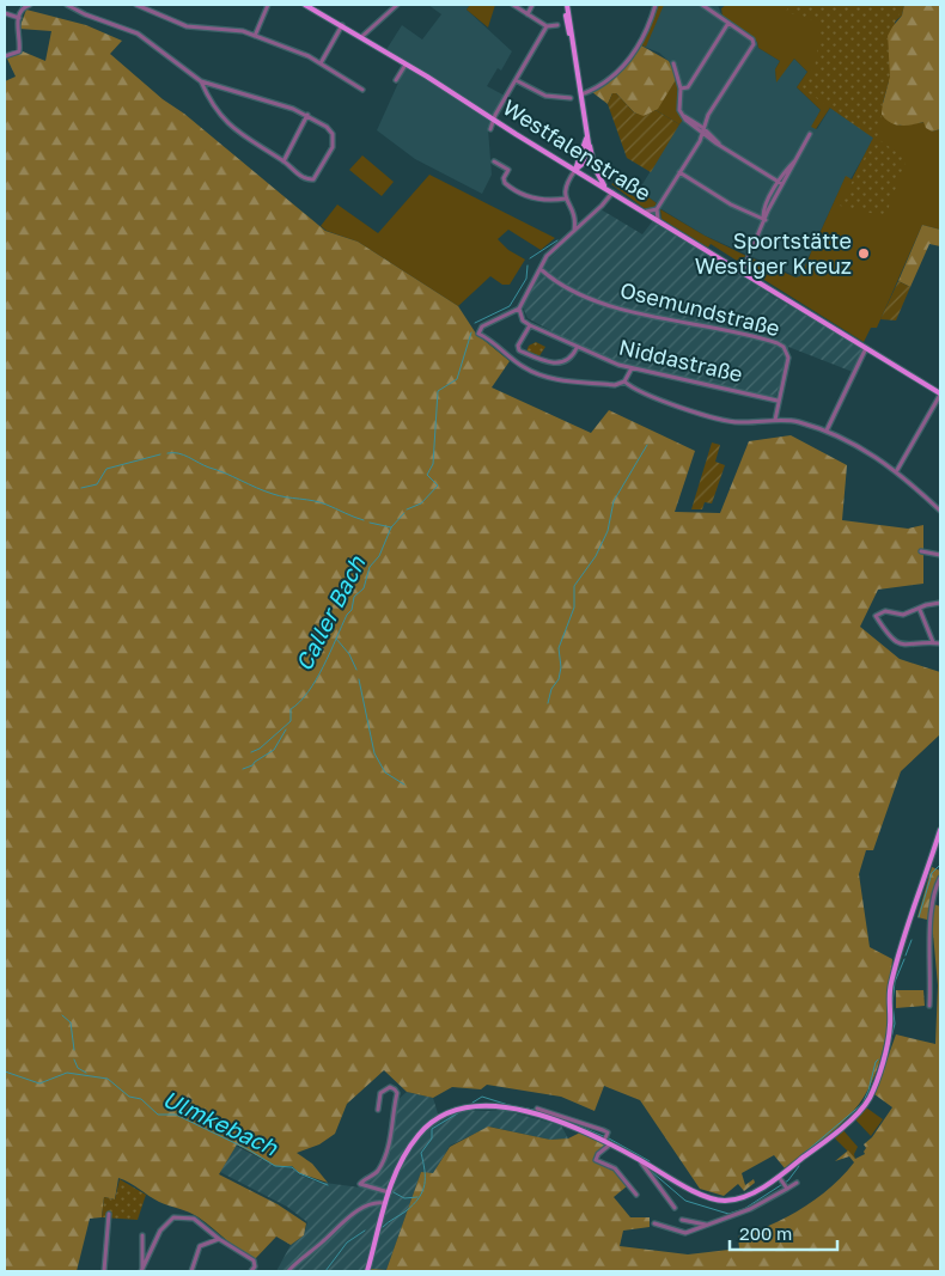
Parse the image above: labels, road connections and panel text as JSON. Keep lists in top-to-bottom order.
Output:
{
  "streets": {
    "main road": ["Westfalenstraße"],
    "street": ["Osemundstraße", "Niddastraße"]
  },
  "crossings": [
    ["Osemundstraße", "Niddastraße"]
  ],
  "water": ["Caller Bach", "Ulmkebach"],
  "places": ["Sportstätte Westiger Kreuz"],
  "scale_bar": "200 m"
}
